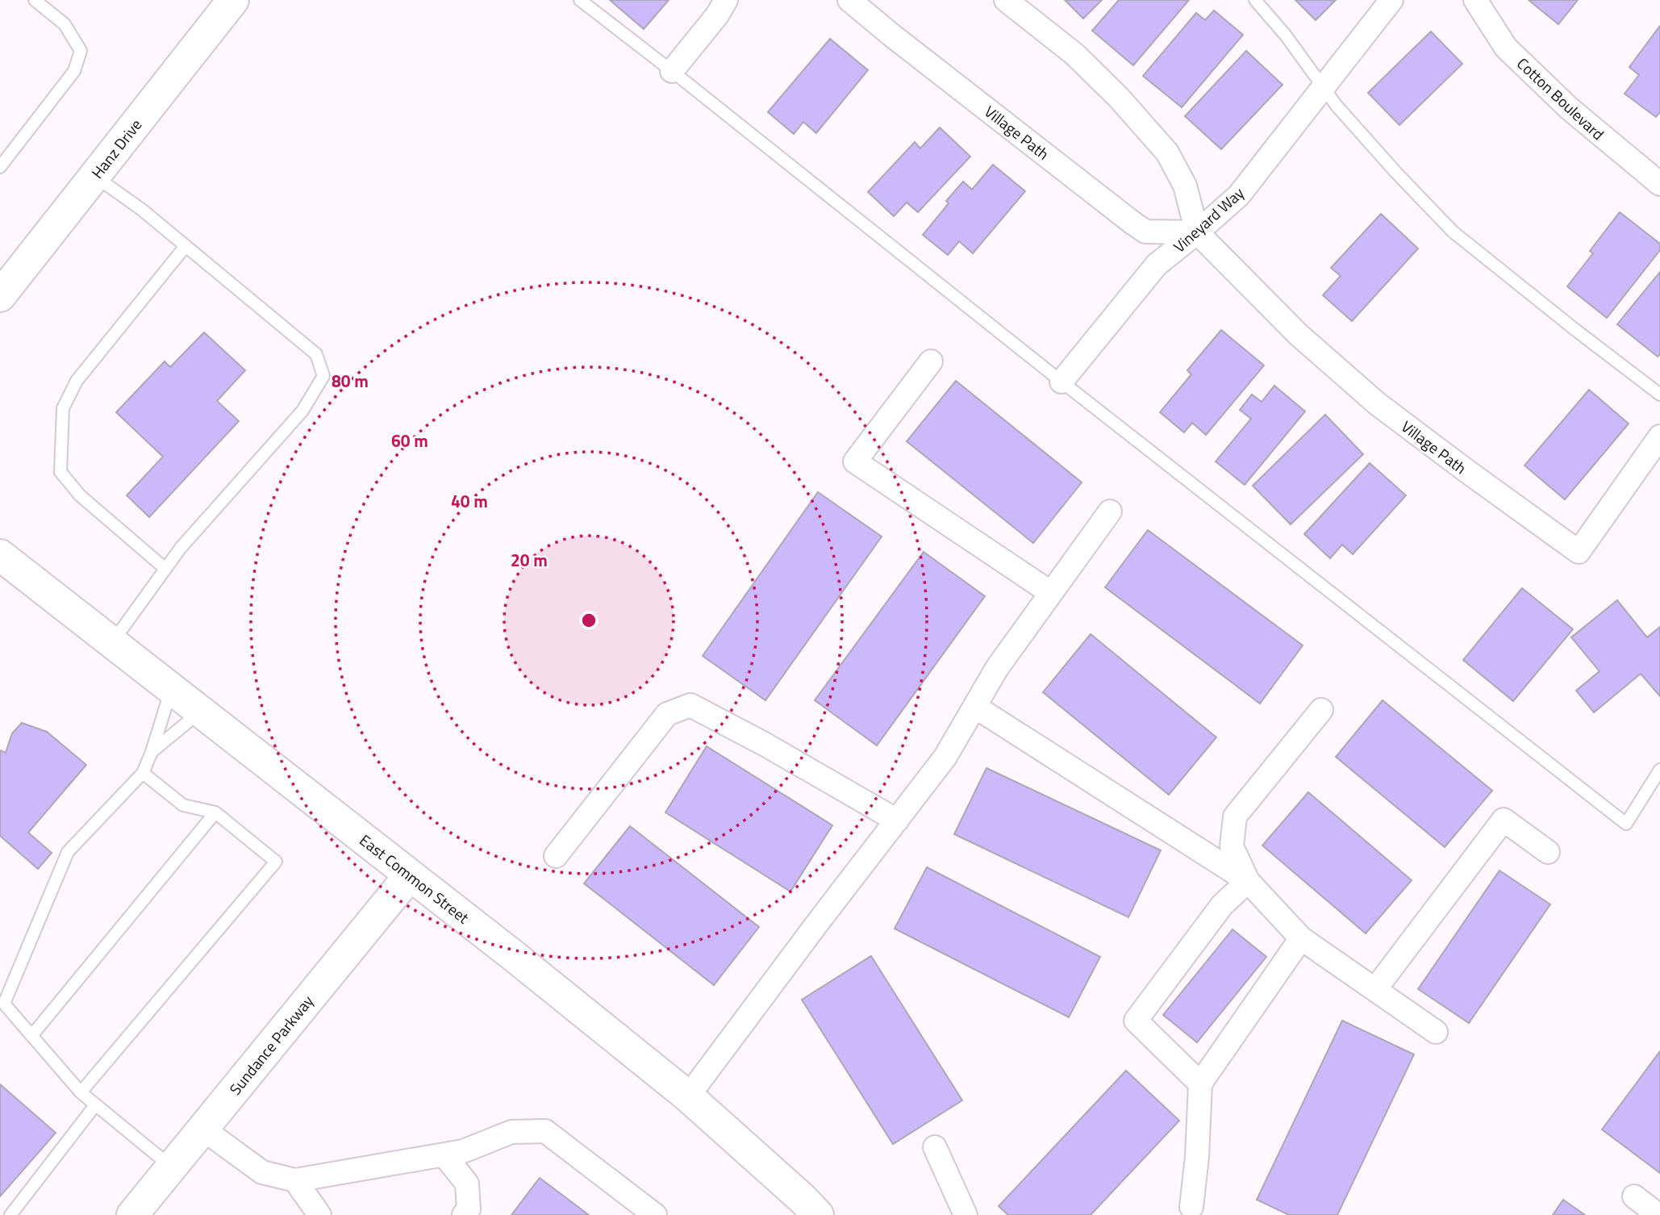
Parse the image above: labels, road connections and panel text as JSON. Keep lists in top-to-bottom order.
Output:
{
  "streets": {
    "main road": ["Hanz Drive", "East Common Street", "Sundance Parkway"],
    "street": ["Cotton Boulevard", "Village Path", "Vineyard Way"]
  },
  "crossings": [
    ["Village Path", "Vineyard Way"],
    ["East Common Street", "Sundance Parkway"]
  ],
  "rings": [
    "80 m",
    "60 m",
    "40 m",
    "20 m"
  ]
}
